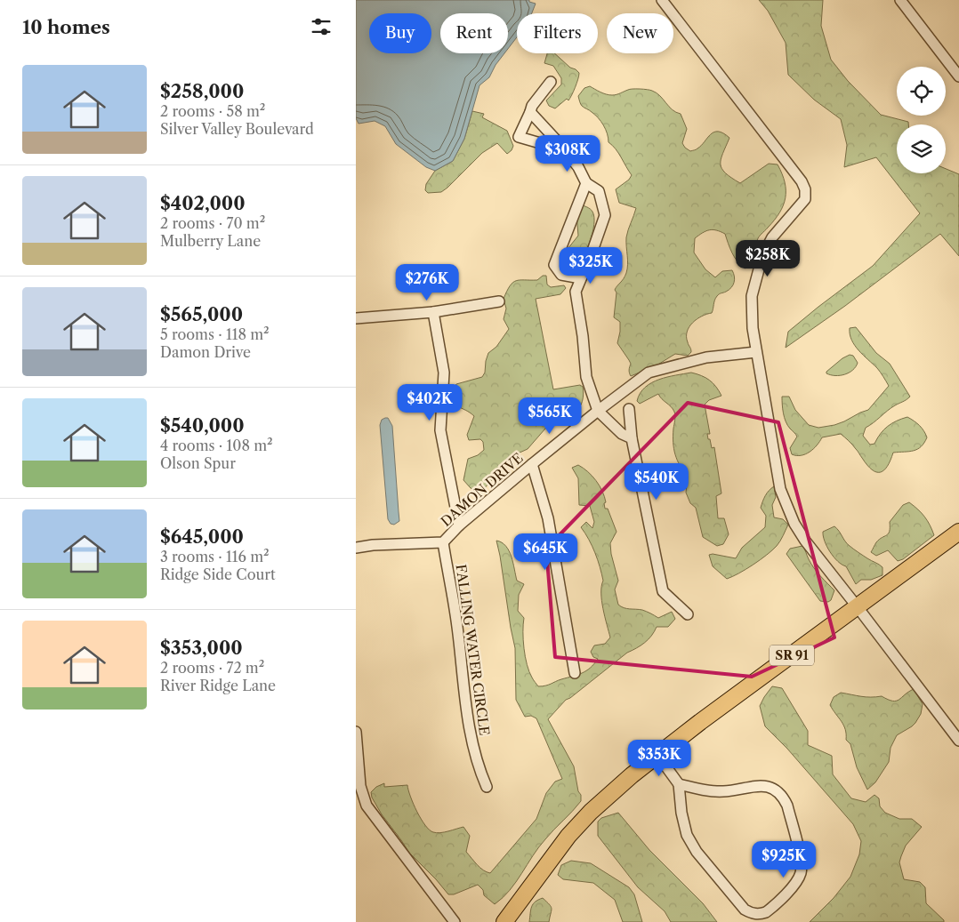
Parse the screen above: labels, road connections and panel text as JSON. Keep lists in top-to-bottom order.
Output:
{
  "streets": {
    "main road": ["SR 91"],
    "street": ["DAMON DRIVE", "FALLING WATER CIRCLE"]
  },
  "crossings": [
    ["DAMON DRIVE", "FALLING WATER CIRCLE"]
  ],
  "page": {
    "heading": "10 homes",
    "chip": [
      "Buy",
      "Rent",
      "Filters",
      "New"
    ],
    "list": [
      {
        "name": "$258,000",
        "note": "2 rooms · 58 m² · Silver Valley Boulevard"
      },
      {
        "name": "$402,000",
        "note": "2 rooms · 70 m² · Mulberry Lane"
      },
      {
        "name": "$565,000",
        "note": "5 rooms · 118 m² · Damon Drive"
      },
      {
        "name": "$540,000",
        "note": "4 rooms · 108 m² · Olson Spur"
      },
      {
        "name": "$645,000",
        "note": "3 rooms · 116 m² · Ridge Side Court"
      },
      {
        "name": "$353,000",
        "note": "2 rooms · 72 m² · River Ridge Lane"
      }
    ],
    "price": [
      "$308K",
      "$258K",
      "$325K",
      "$276K",
      "$402K",
      "$565K",
      "$540K",
      "$645K",
      "$353K",
      "$925K"
    ]
  }
}
